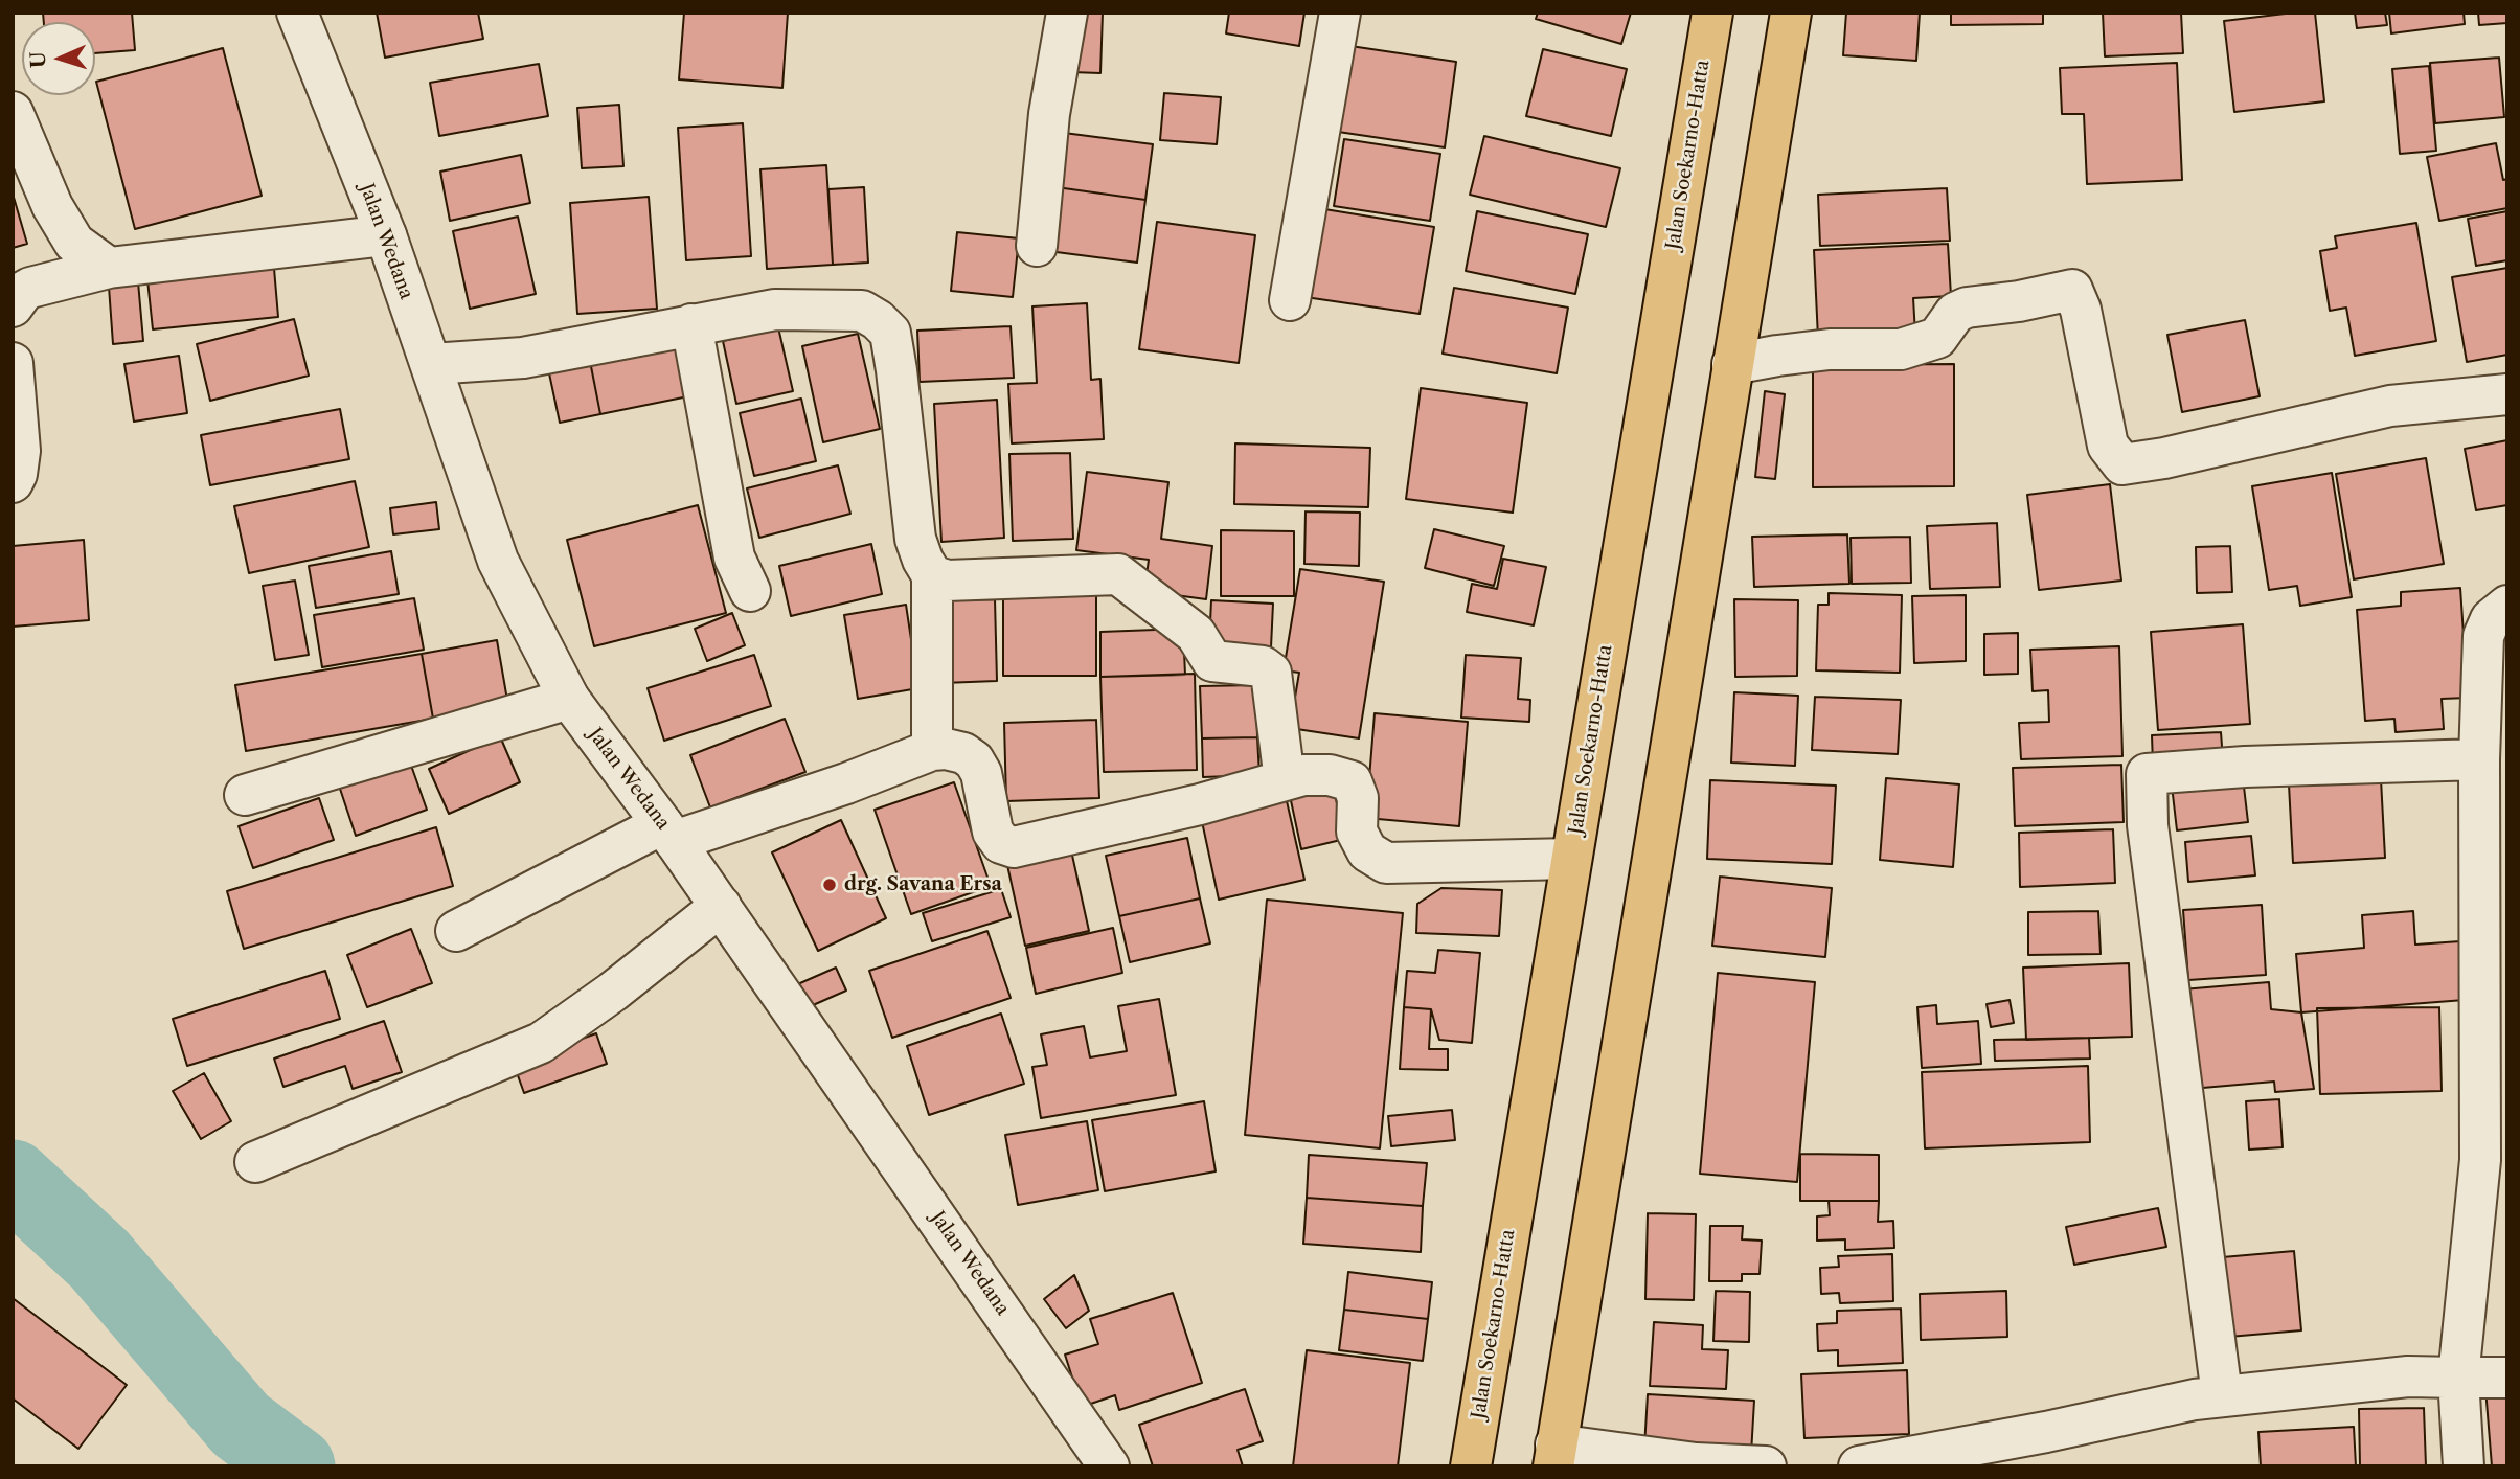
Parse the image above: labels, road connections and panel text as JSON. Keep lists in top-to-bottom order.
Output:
{
  "streets": {
    "highway": ["Jalan Soekarno-Hatta"],
    "street": ["Jalan Wedana"]
  },
  "places": ["drg. Savana Ersa"],
  "north": "left"
}
